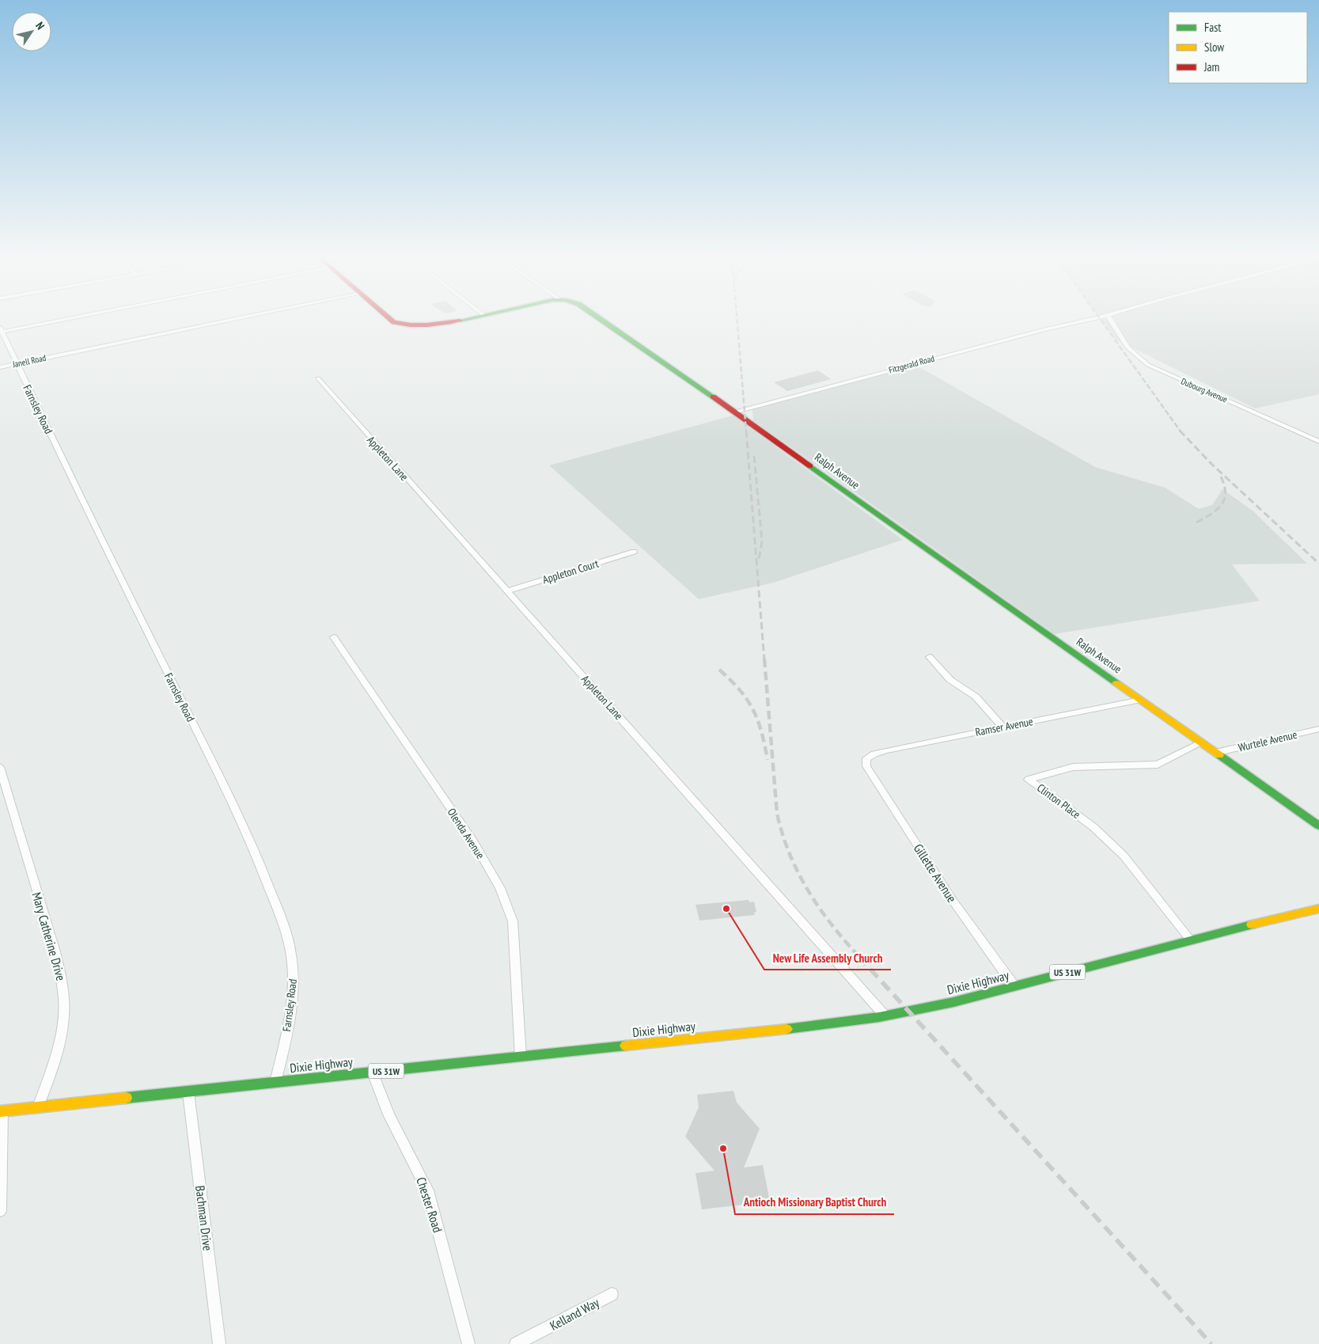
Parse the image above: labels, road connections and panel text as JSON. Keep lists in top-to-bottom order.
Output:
{
  "streets": {
    "street": [
      "Janell Road",
      "Fitzgerald Road",
      "Dubourg Avenue",
      "Farnsley Road",
      "Appleton Lane",
      "Ralph Avenue",
      "Appleton Court",
      "Ramser Avenue",
      "Wurtele Avenue",
      "Clinton Place",
      "Olenda Avenue",
      "Gillette Avenue",
      "Mary Catherine Drive",
      "US 31W",
      "Dixie Highway",
      "Chester Road",
      "Bachman Drive",
      "Kelland Way"
    ]
  },
  "crossings": [
    ["Janell Road", "Farnsley Road"],
    ["Fitzgerald Road", "Ralph Avenue"],
    ["Farnsley Road", "Dixie Highway"],
    ["Appleton Lane", "Appleton Court"],
    ["Appleton Lane", "Dixie Highway"],
    ["Ralph Avenue", "Ramser Avenue"],
    ["Ralph Avenue", "Wurtele Avenue"],
    ["Ralph Avenue", "Clinton Place"],
    ["Ramser Avenue", "Gillette Avenue"],
    ["Clinton Place", "Dixie Highway"],
    ["Olenda Avenue", "Dixie Highway"],
    ["Gillette Avenue", "Dixie Highway"],
    ["Mary Catherine Drive", "Dixie Highway"],
    ["Dixie Highway", "Chester Road"],
    ["Dixie Highway", "Bachman Drive"]
  ],
  "places": ["New Life Assembly Church", "Antioch Missionary Baptist Church"],
  "legend": ["Fast", "Slow", "Jam"],
  "north": "top right"
}
